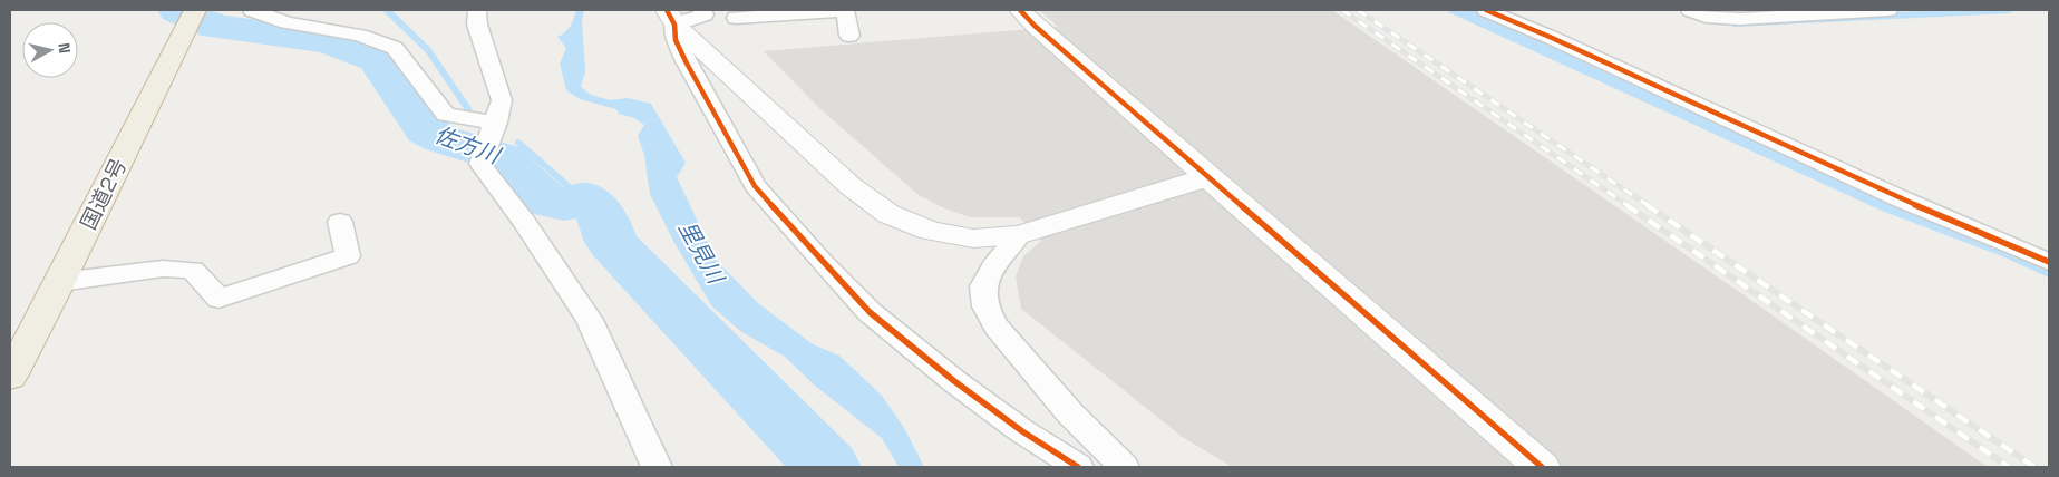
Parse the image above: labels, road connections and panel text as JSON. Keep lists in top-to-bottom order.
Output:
{
  "streets": {
    "highway": ["国道2号"]
  },
  "water": ["佐方川", "里見川"],
  "north": "right"
}
